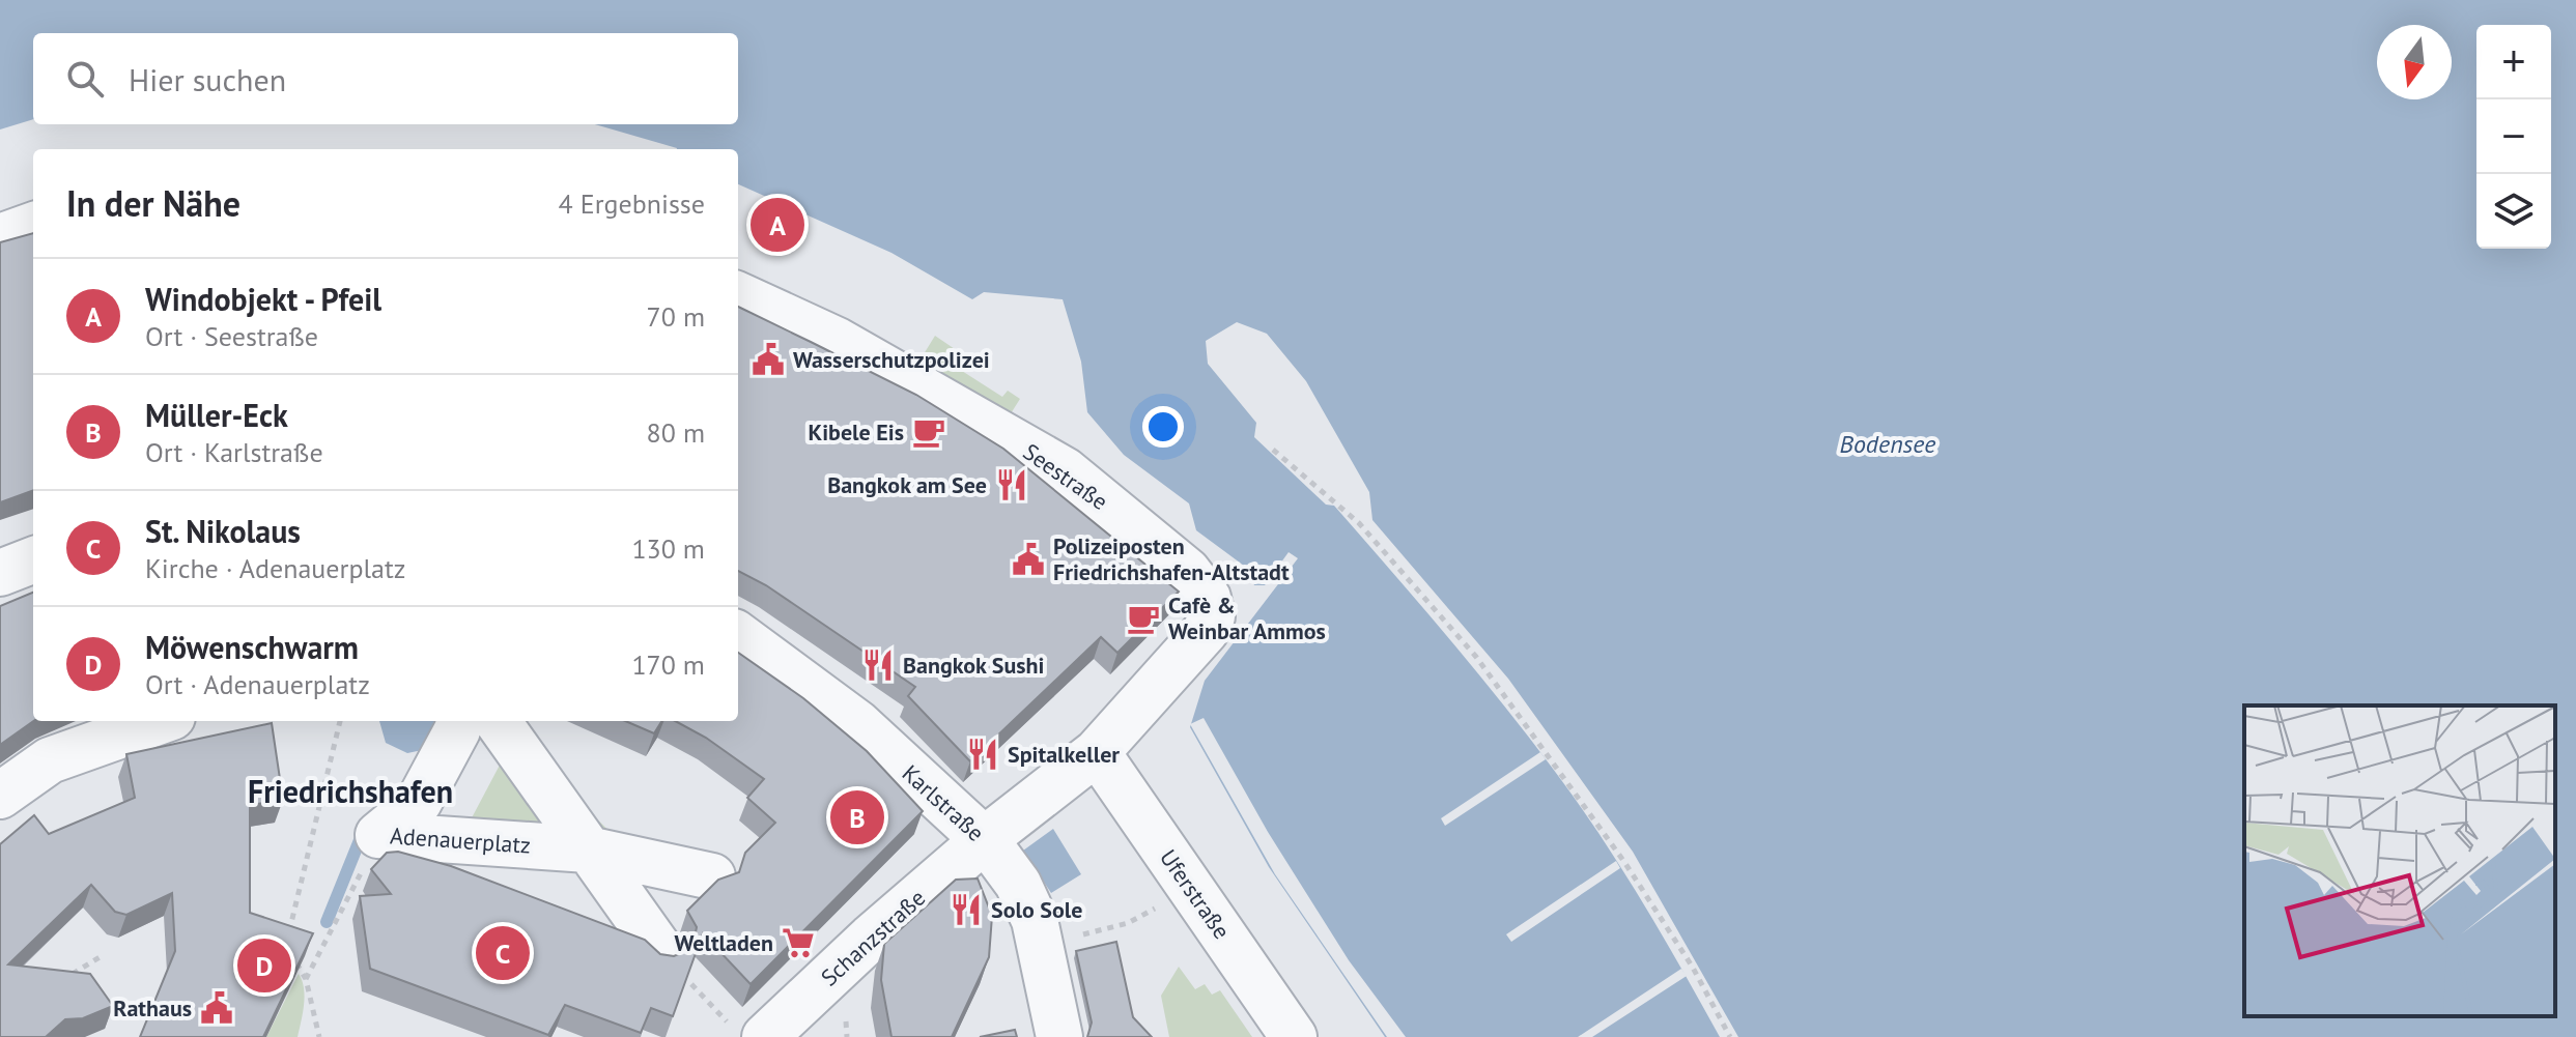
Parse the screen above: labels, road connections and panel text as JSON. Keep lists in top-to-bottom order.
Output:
{
  "streets": {
    "street": [
      "Seestraße",
      "Karlstraße",
      "Adenauerplatz",
      "Uferstraße",
      "Schanzstraße"
    ]
  },
  "crossings": [
    ["Seestraße", "Karlstraße"],
    ["Seestraße", "Uferstraße"],
    ["Seestraße", "Schanzstraße"],
    ["Karlstraße", "Schanzstraße"]
  ],
  "districts": ["Friedrichshafen"],
  "water": ["Bodensee"],
  "places": {
    "public building": ["Wasserschutzpolizei", "Polizeiposten Friedrichshafen-Altstadt", "Rathaus"],
    "cafe": ["Kibele Eis", "Cafè & Weinbar Ammos"],
    "restaurant": [
      "Bangkok am See",
      "Bangkok Sushi",
      "Spitalkeller",
      "Solo Sole"
    ],
    "supermarket": ["Weltladen"]
  },
  "north": "bottom",
  "page": {
    "map_buttons": ["+", "−"],
    "search": "Hier suchen",
    "heading": ["In der Nähe", "4 Ergebnisse"],
    "pins": [
      "A",
      "B",
      "C",
      "D"
    ],
    "list": [
      {
        "mark": "A",
        "name": "Windobjekt - Pfeil",
        "note": "Ort · Seestraße",
        "value": "70 m"
      },
      {
        "mark": "B",
        "name": "Müller-Eck",
        "note": "Ort · Karlstraße",
        "value": "80 m"
      },
      {
        "mark": "C",
        "name": "St. Nikolaus",
        "note": "Kirche · Adenauerplatz",
        "value": "130 m"
      },
      {
        "mark": "D",
        "name": "Möwenschwarm",
        "note": "Ort · Adenauerplatz",
        "value": "170 m"
      }
    ]
  }
}
